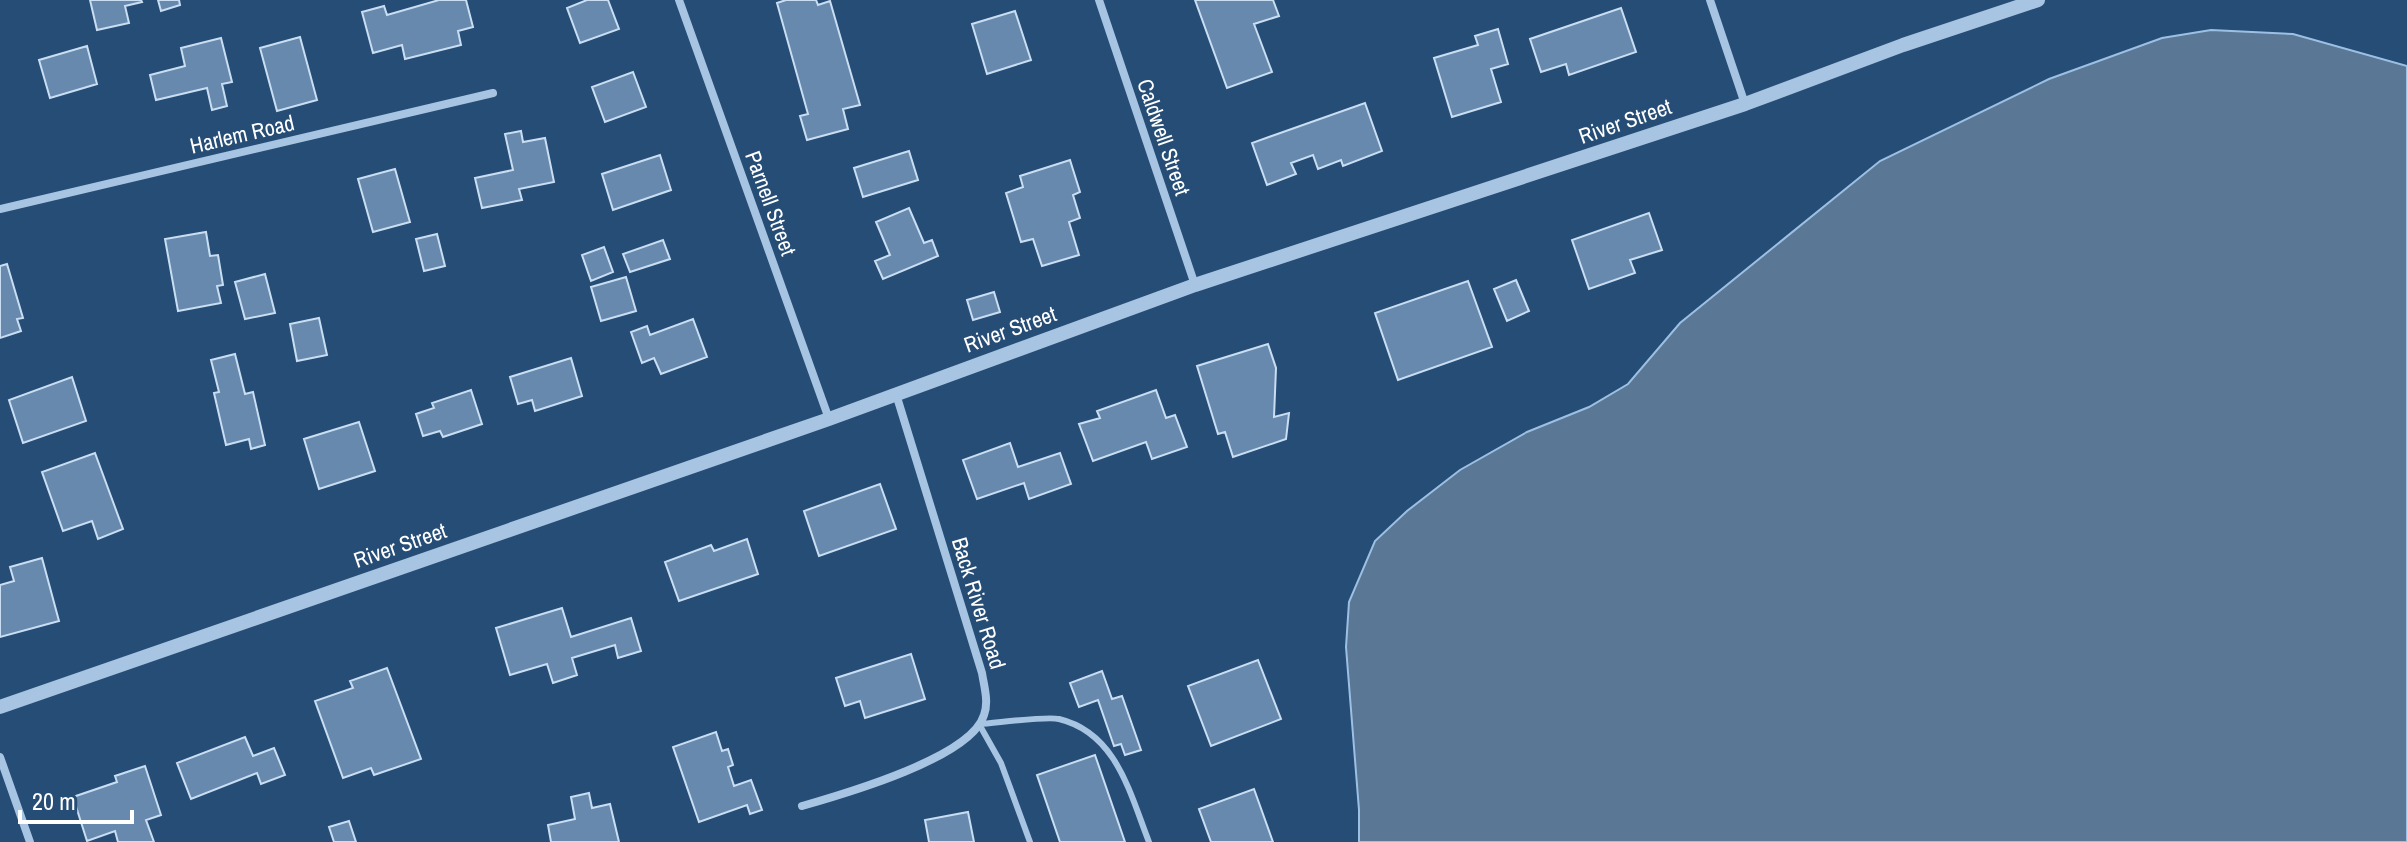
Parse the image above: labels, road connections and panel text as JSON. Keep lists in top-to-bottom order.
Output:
{
  "streets": {
    "street": [
      "River Street",
      "Harlem Road",
      "Caldwell Street",
      "Parnell Street",
      "Back River Road"
    ]
  },
  "crossings": [
    ["River Street", "Caldwell Street"],
    ["River Street", "Parnell Street"],
    ["River Street", "Back River Road"]
  ],
  "scale_bar": "20 m"
}
